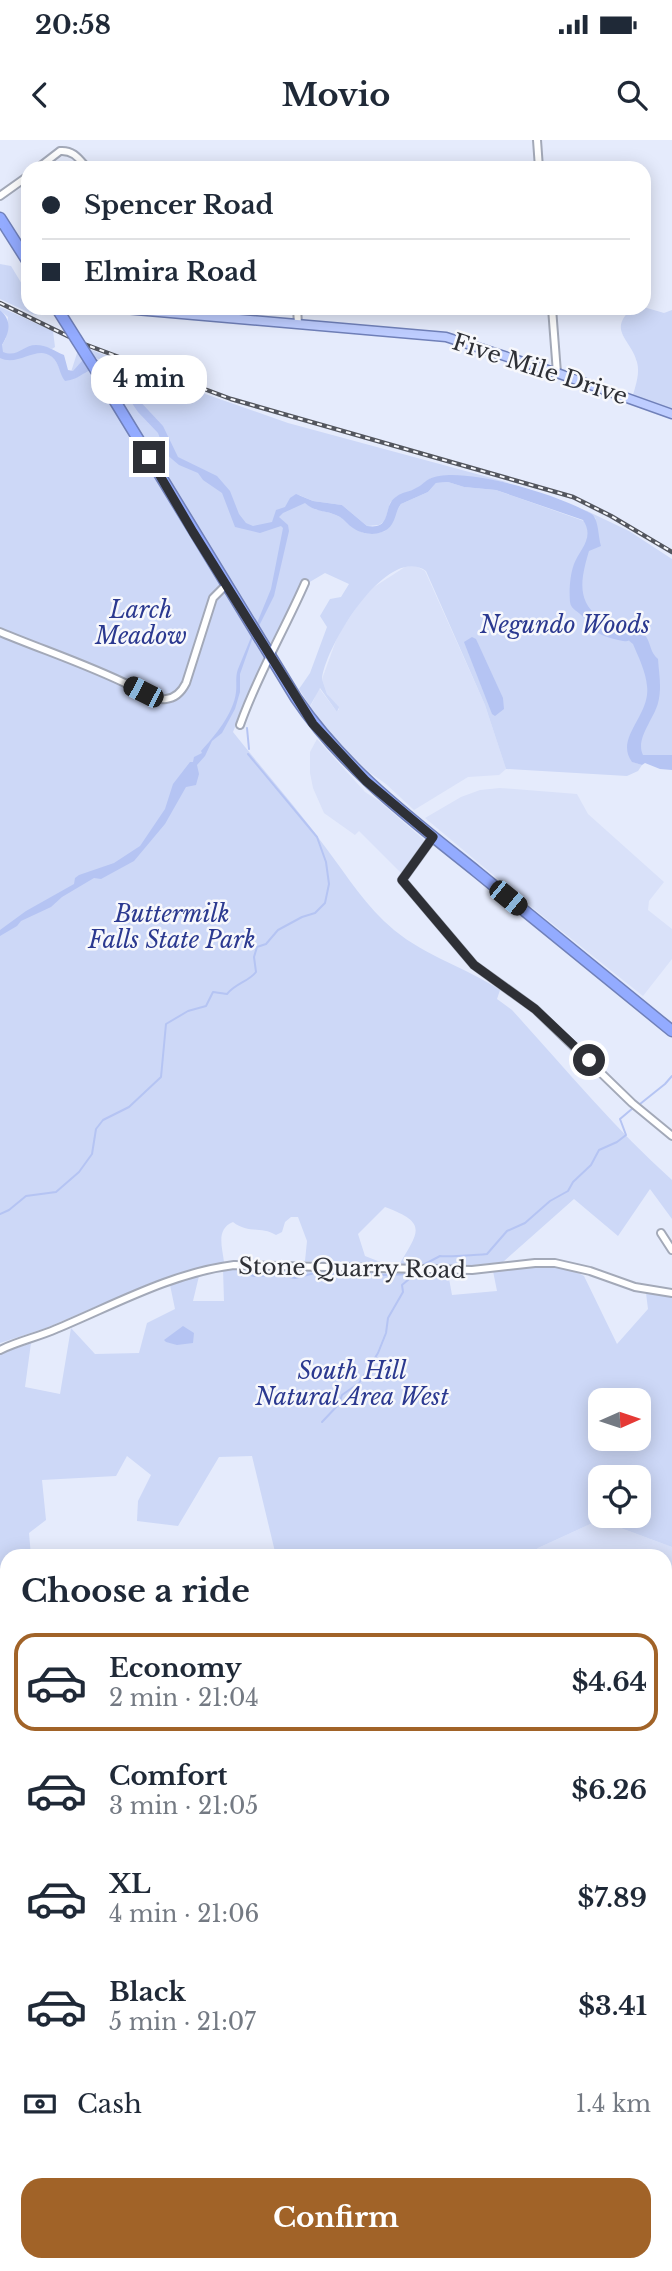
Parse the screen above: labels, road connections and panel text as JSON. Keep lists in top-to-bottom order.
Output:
{
  "streets": {
    "main road": ["Five Mile Drive"],
    "street": ["Stone Quarry Road"]
  },
  "parks": [
    "Larch Meadow",
    "Negundo Woods",
    "Buttermilk Falls State Park",
    "South Hill Natural Area West"
  ],
  "north": "right",
  "page": {
    "status": "20:58",
    "header": "Movio",
    "banner": ["Spencer Road", "Elmira Road"],
    "bubble": "4 min",
    "heading": "Choose a ride",
    "list": [
      {
        "name": "Economy",
        "note": "2 min · 21:04",
        "value": "$4.64"
      },
      {
        "name": "Comfort",
        "note": "3 min · 21:05",
        "value": "$6.26"
      },
      {
        "name": "XL",
        "note": "4 min · 21:06",
        "value": "$7.89"
      },
      {
        "name": "Black",
        "note": "5 min · 21:07",
        "value": "$3.41"
      }
    ],
    "pay": ["Cash", "1.4 km"],
    "buttons": "Confirm"
  }
}
